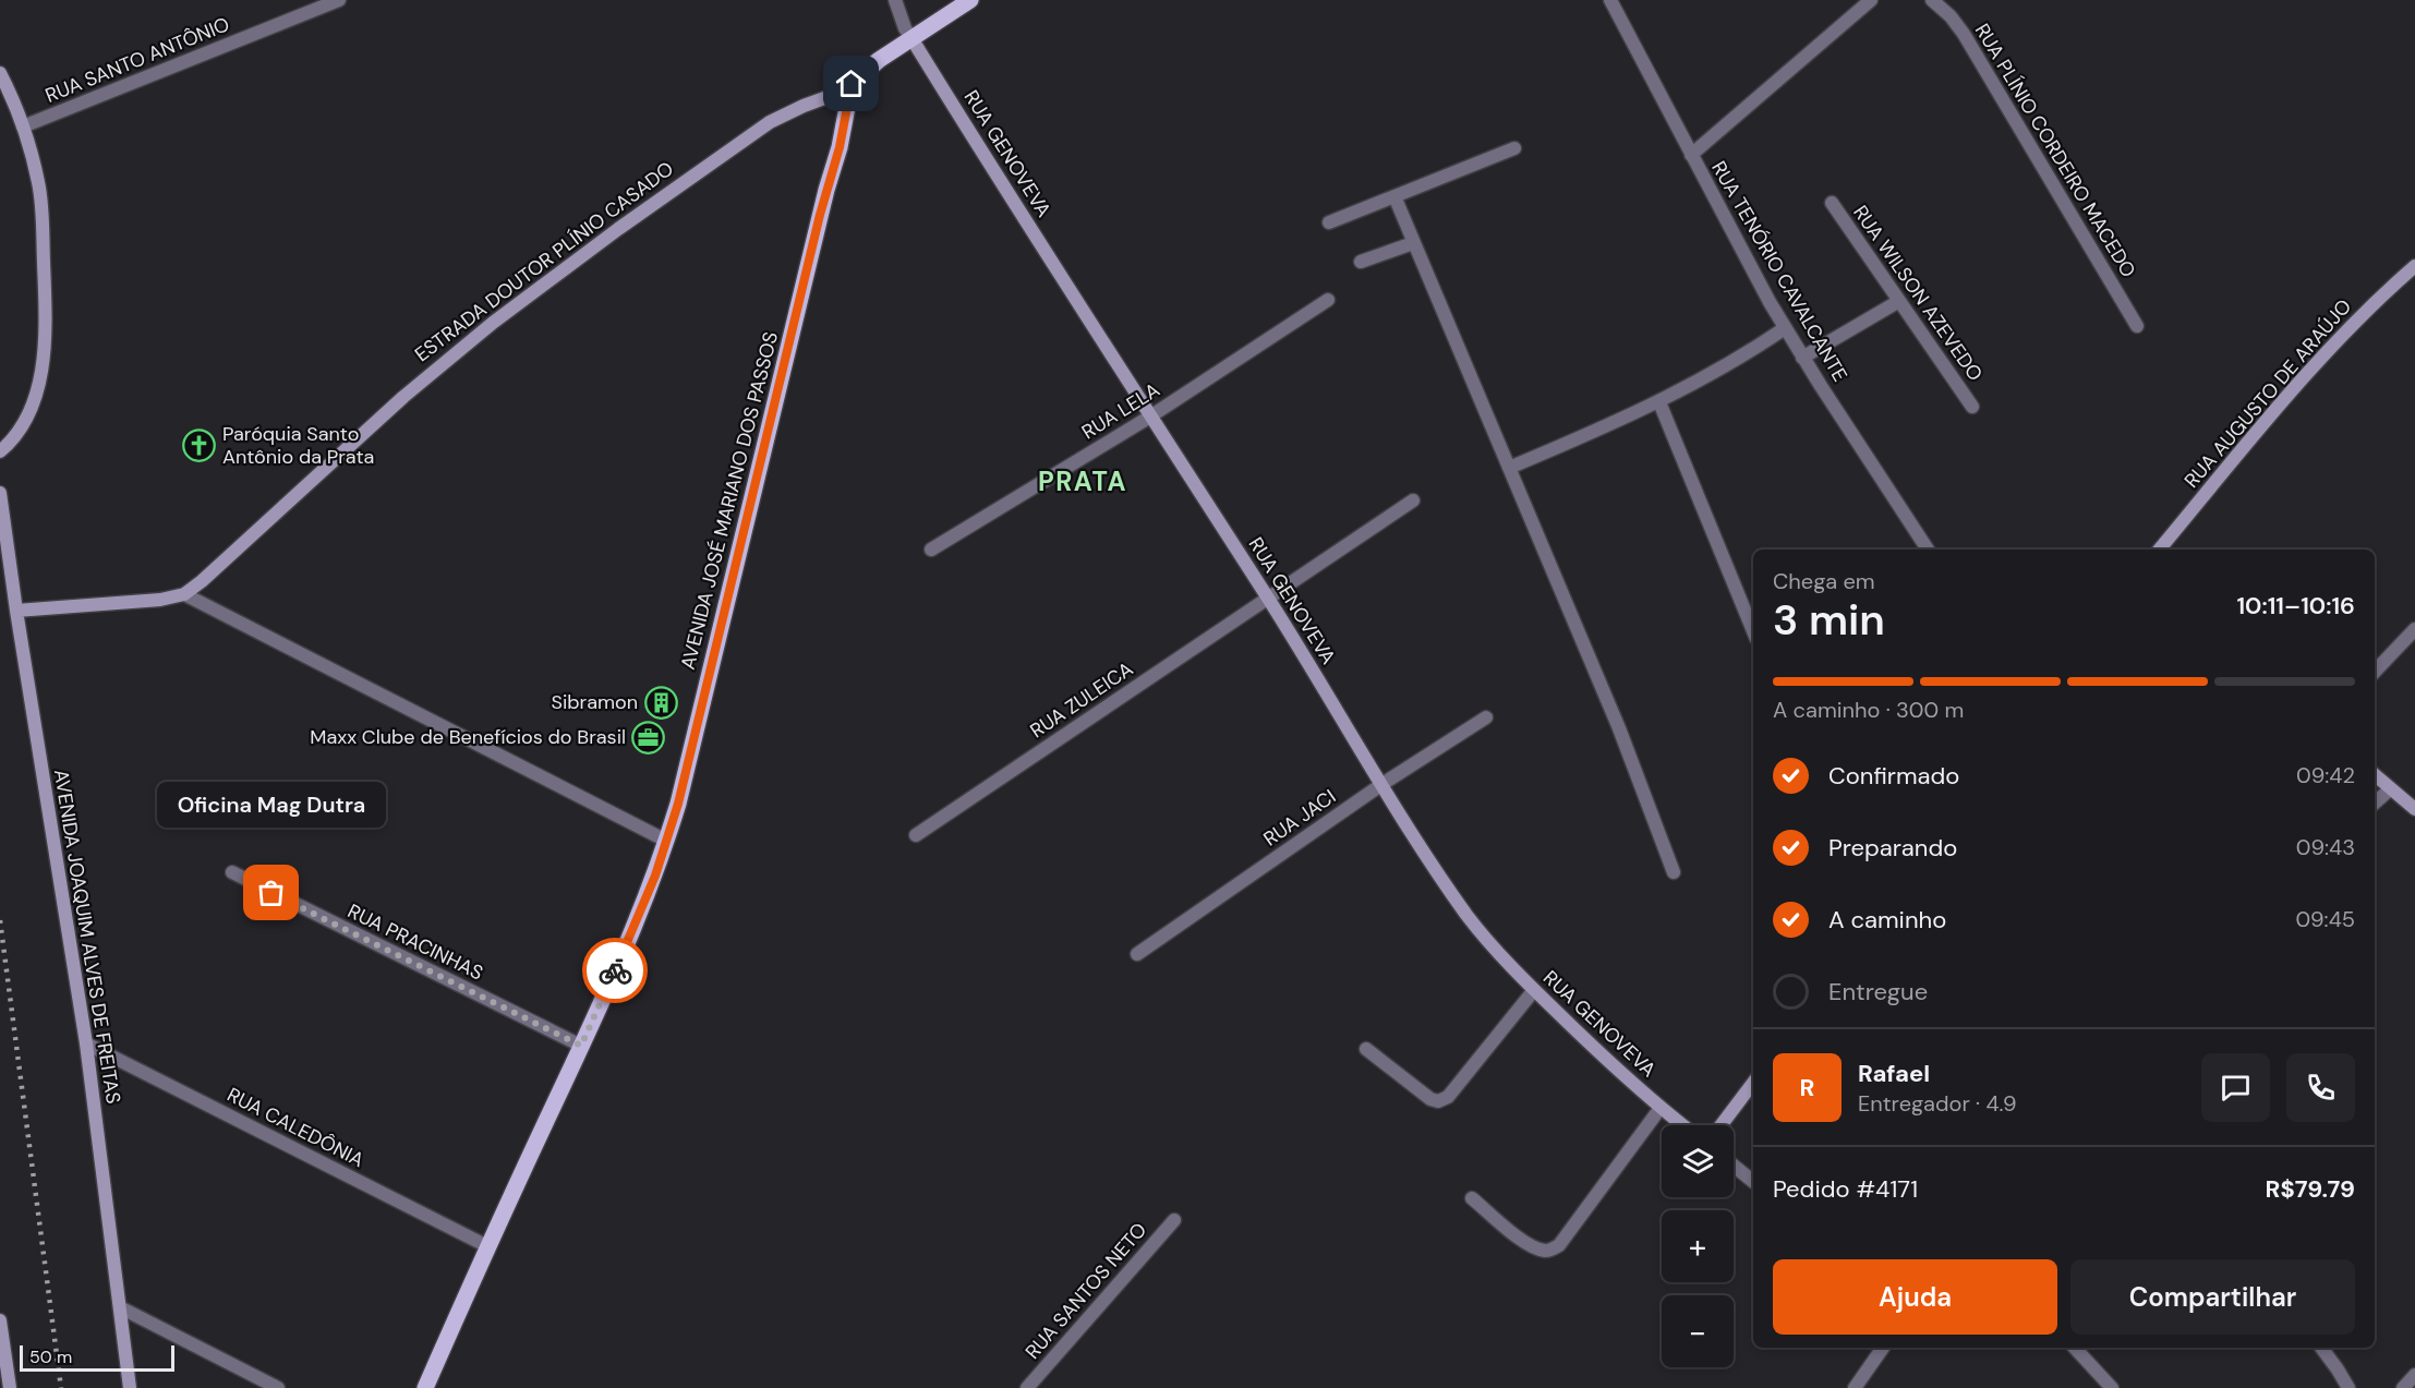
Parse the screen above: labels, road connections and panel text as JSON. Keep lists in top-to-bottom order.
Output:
{
  "streets": {
    "main road": ["ESTRADA DOUTOR PLÍNIO CASADO", "AVENIDA JOSÉ MARIANO DOS PASSOS"],
    "street": [
      "RUA SANTO ANTÔNIO",
      "RUA PLÍNIO CORDEIRO MACEDO",
      "RUA GENOVEVA",
      "RUA TENÓRIO CAVALCANTE",
      "RUA WILSON AZEVEDO",
      "RUA AUGUSTO DE ARAÚJO",
      "RUA LELA",
      "RUA ZULEICA",
      "RUA JACI",
      "AVENIDA JOAQUIM ALVES DE FREITAS",
      "RUA PRACINHAS",
      "RUA CALEDÔNIA",
      "RUA SANTOS NETO"
    ]
  },
  "crossings": [
    ["RUA GENOVEVA", "ESTRADA DOUTOR PLÍNIO CASADO"],
    ["RUA GENOVEVA", "RUA LELA"],
    ["RUA GENOVEVA", "RUA ZULEICA"],
    ["RUA GENOVEVA", "RUA JACI"],
    ["ESTRADA DOUTOR PLÍNIO CASADO", "AVENIDA JOSÉ MARIANO DOS PASSOS"],
    ["ESTRADA DOUTOR PLÍNIO CASADO", "AVENIDA JOAQUIM ALVES DE FREITAS"],
    ["AVENIDA JOSÉ MARIANO DOS PASSOS", "RUA PRACINHAS"],
    ["AVENIDA JOSÉ MARIANO DOS PASSOS", "RUA CALEDÔNIA"],
    ["AVENIDA JOAQUIM ALVES DE FREITAS", "RUA CALEDÔNIA"]
  ],
  "districts": ["PRATA"],
  "places": {
    "church": ["Paróquia Santo Antônio da Prata"],
    "building": ["Sibramon"],
    "office": ["Maxx Clube de Benefícios do Brasil"],
    "other": ["Oficina Mag Dutra"]
  },
  "scale_bar": "50 m",
  "page": {
    "heading": ["3 min", "Chega em", "10:11–10:16"],
    "panel": [
      "Rafael",
      "Entregador · 4.9",
      "Pedido #4171",
      "R$79.79"
    ],
    "bar": "A caminho · 300 m",
    "list": [
      ["Confirmado", "09:42"],
      ["Preparando", "09:43"],
      ["A caminho", "09:45"],
      "Entregue"
    ],
    "bubble": "Oficina Mag Dutra",
    "round": "R",
    "map_buttons": ["+", "−"],
    "buttons": ["Ajuda", "Compartilhar"],
    "scale": "50 m"
  }
}
